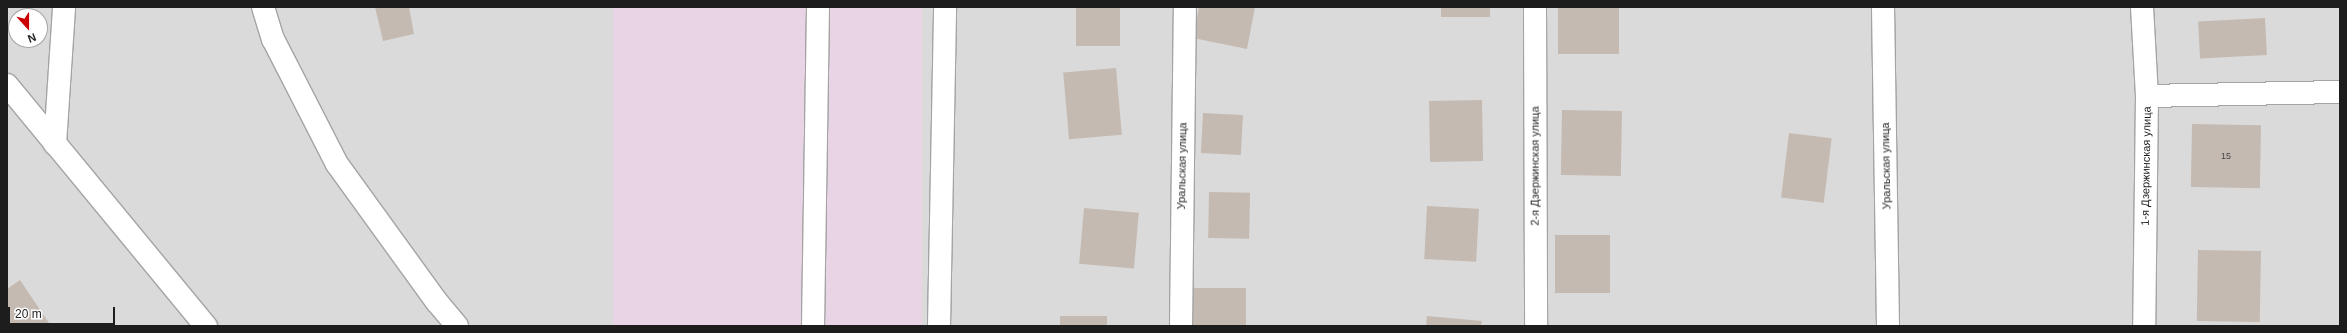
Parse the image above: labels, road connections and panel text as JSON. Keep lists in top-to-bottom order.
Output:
{
  "streets": {
    "street": ["Уральская улица", "2-я Дзержинская улица", "1-я Дзержинская улица"]
  },
  "house_numbers": ["15"],
  "scale_bar": "20 m",
  "north": "bottom"
}
